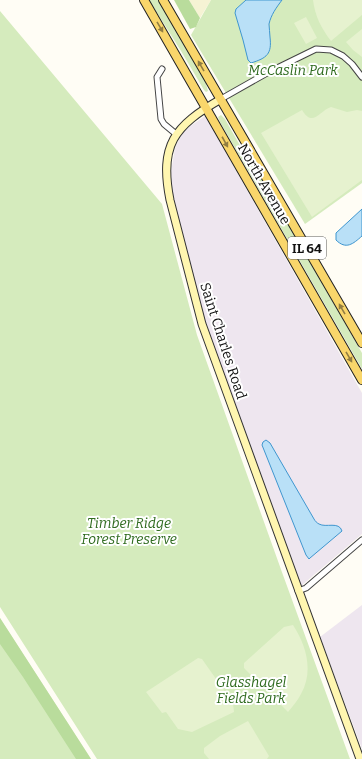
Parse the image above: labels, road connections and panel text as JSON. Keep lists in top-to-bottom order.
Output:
{
  "streets": {
    "main road": ["North Avenue", "IL 64"],
    "street": ["Saint Charles Road"]
  },
  "crossings": [
    ["North Avenue", "Saint Charles Road"]
  ],
  "parks": ["McCaslin Park", "Timber Ridge Forest Preserve", "Glasshagel Fields Park"]
}
